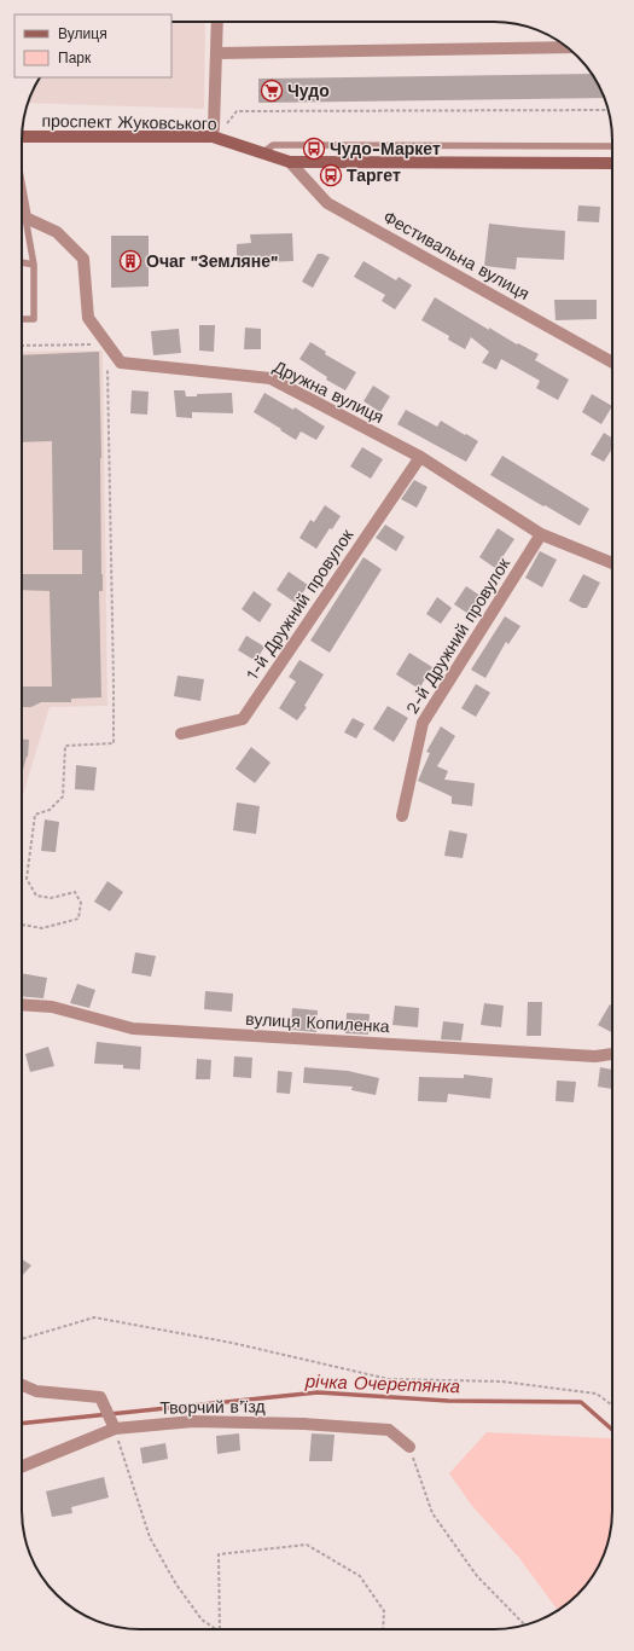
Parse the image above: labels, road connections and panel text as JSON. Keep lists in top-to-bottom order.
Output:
{
  "streets": {
    "street": [
      "проспект Жуковського",
      "Фестивальна вулиця",
      "Дружна вулиця",
      "1-й Дружний провулок",
      "2-й Дружний провулок",
      "вулиця Копиленка",
      "Творчий в’їзд"
    ]
  },
  "crossings": [
    ["проспект Жуковського", "Фестивальна вулиця"],
    ["Дружна вулиця", "1-й Дружний провулок"],
    ["Дружна вулиця", "2-й Дружний провулок"]
  ],
  "water": ["річка Очеретянка"],
  "places": {
    "supermarket": ["Чудо"],
    "bus stop": ["Чудо-Маркет", "Таргет"],
    "building": ["Очаг \"Земляне\""]
  },
  "legend": ["Вулиця", "Парк"]
}
